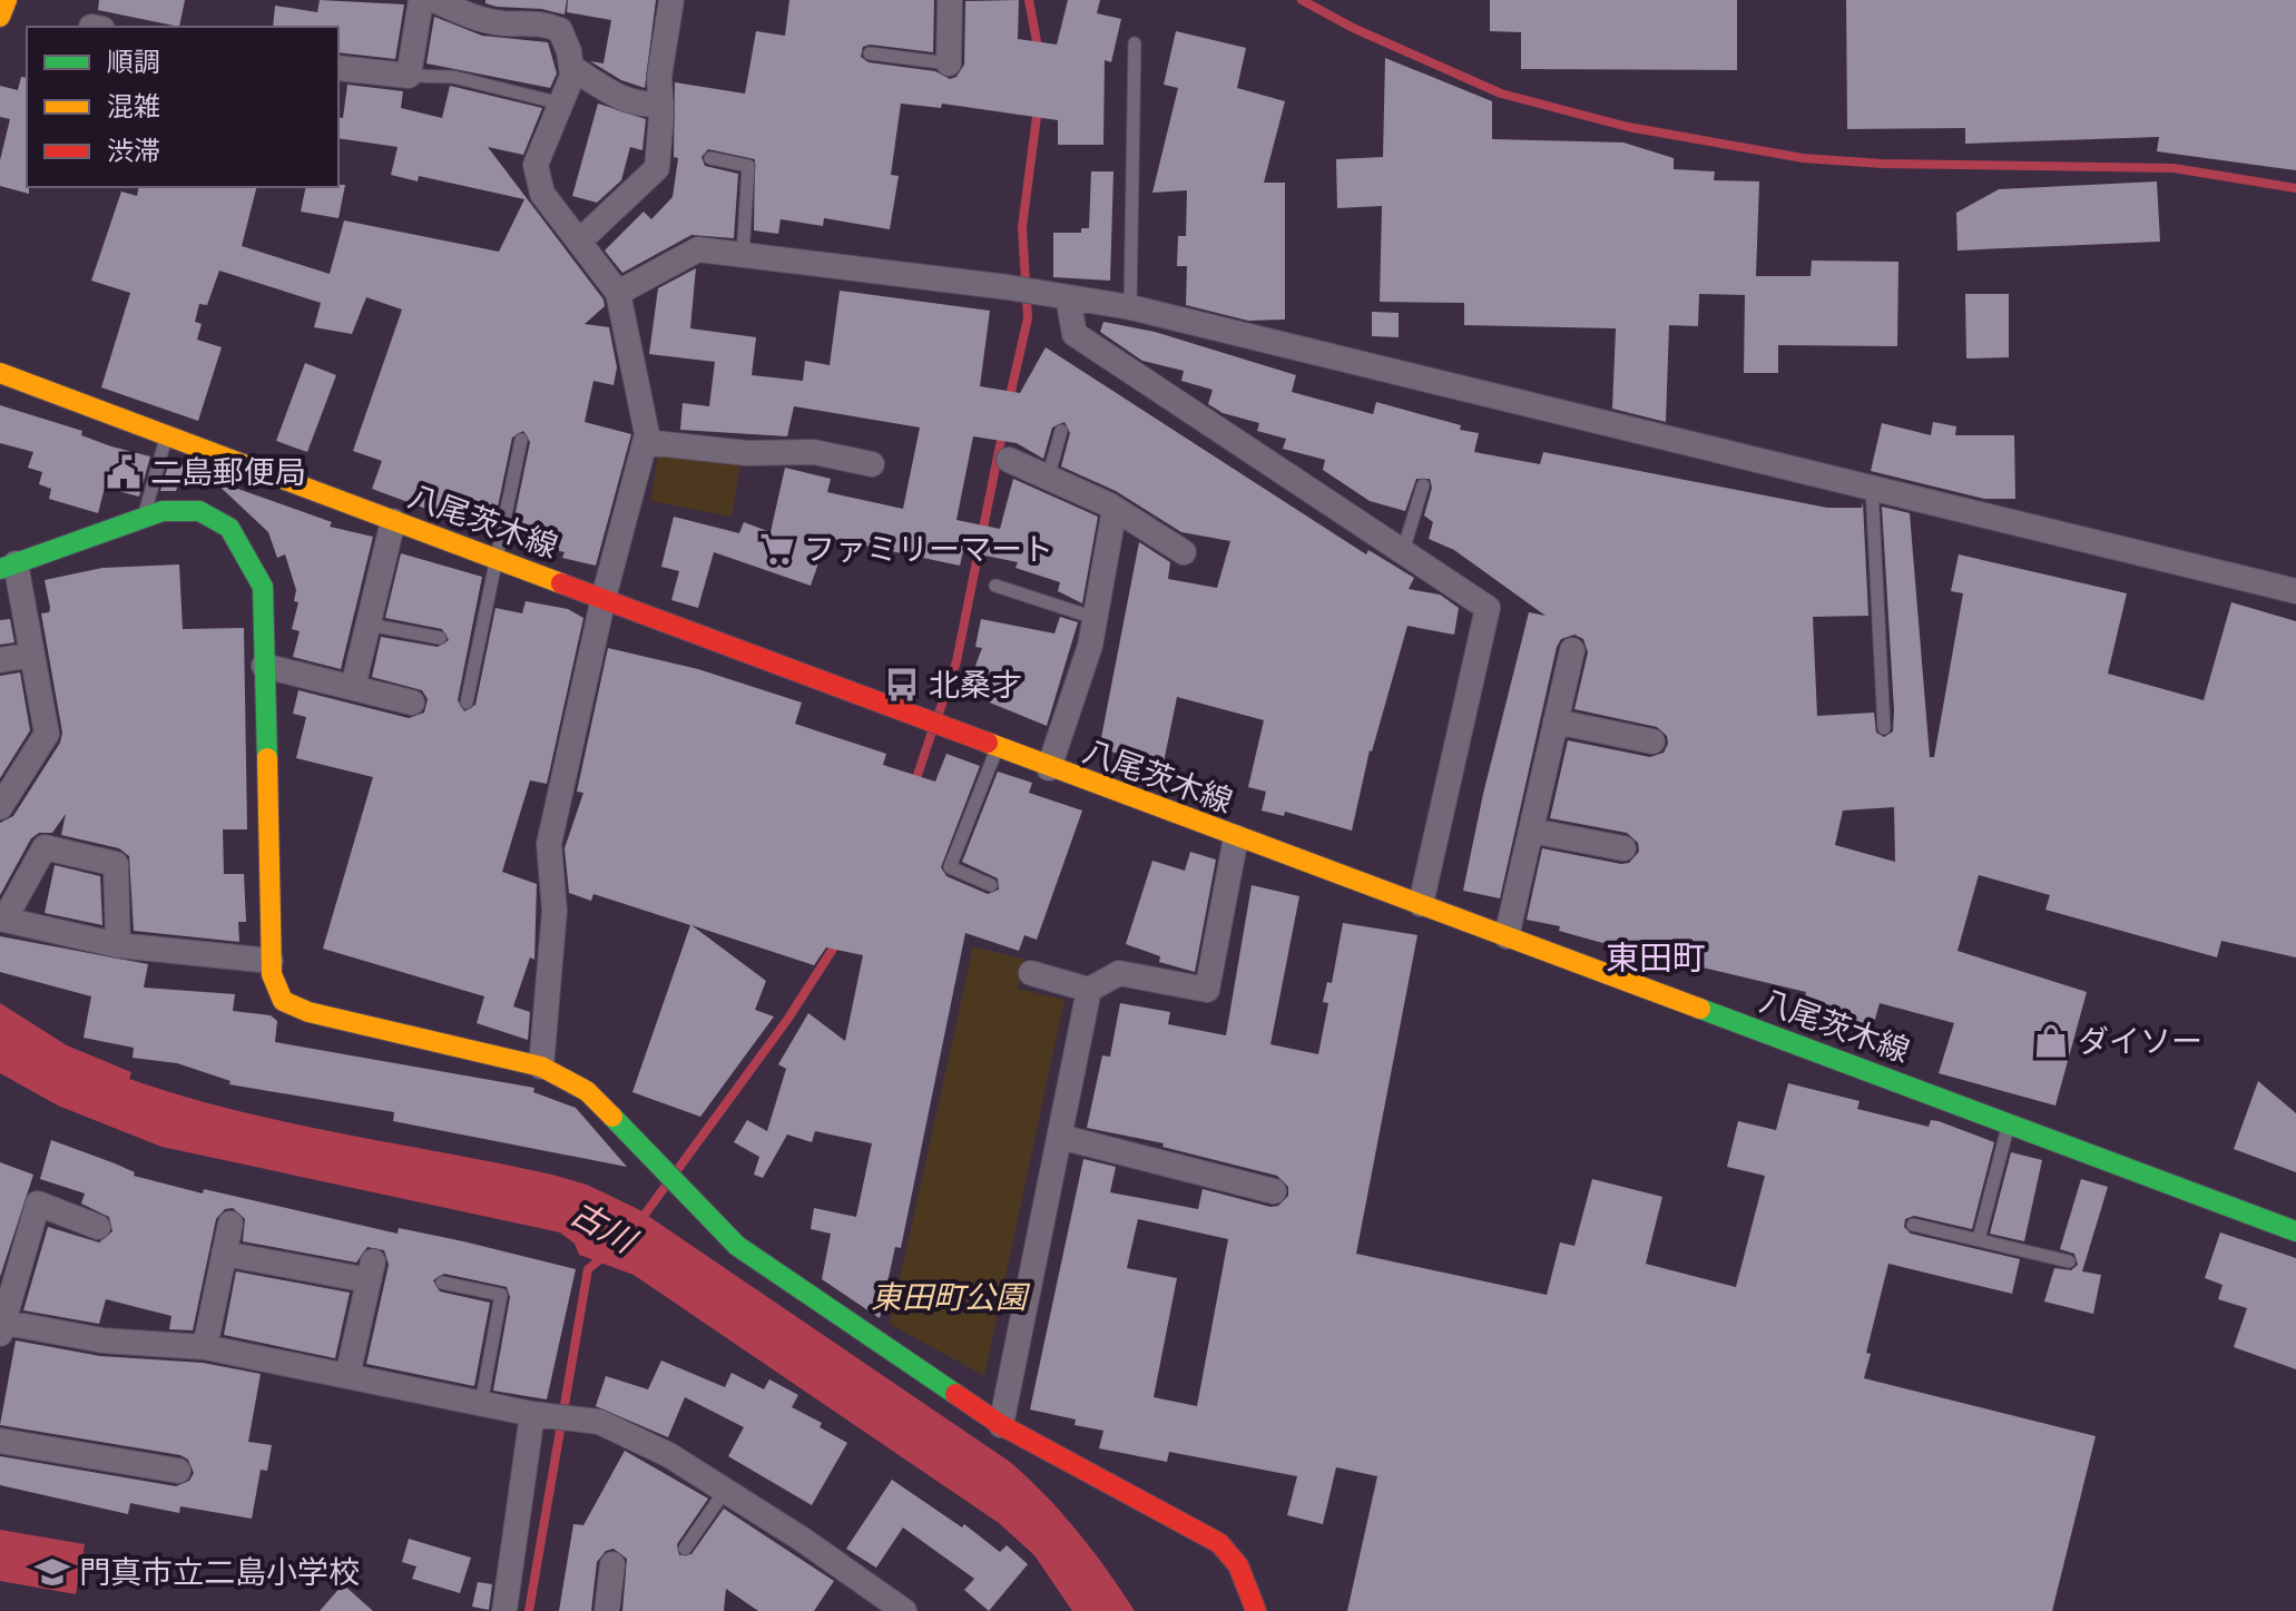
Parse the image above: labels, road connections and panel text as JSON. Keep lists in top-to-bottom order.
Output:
{
  "streets": {
    "main road": ["八尾茨木線"]
  },
  "districts": ["東田町"],
  "water": ["古川"],
  "parks": ["東田町公園"],
  "places": {
    "public building": ["二島郵便局"],
    "supermarket": ["ファミリーマート"],
    "bus stop": ["北桑才"],
    "shop": ["ダイソー"],
    "school or university": ["門真市立二島小学校"]
  },
  "legend": ["順調", "混雑", "渋滞"]
}
